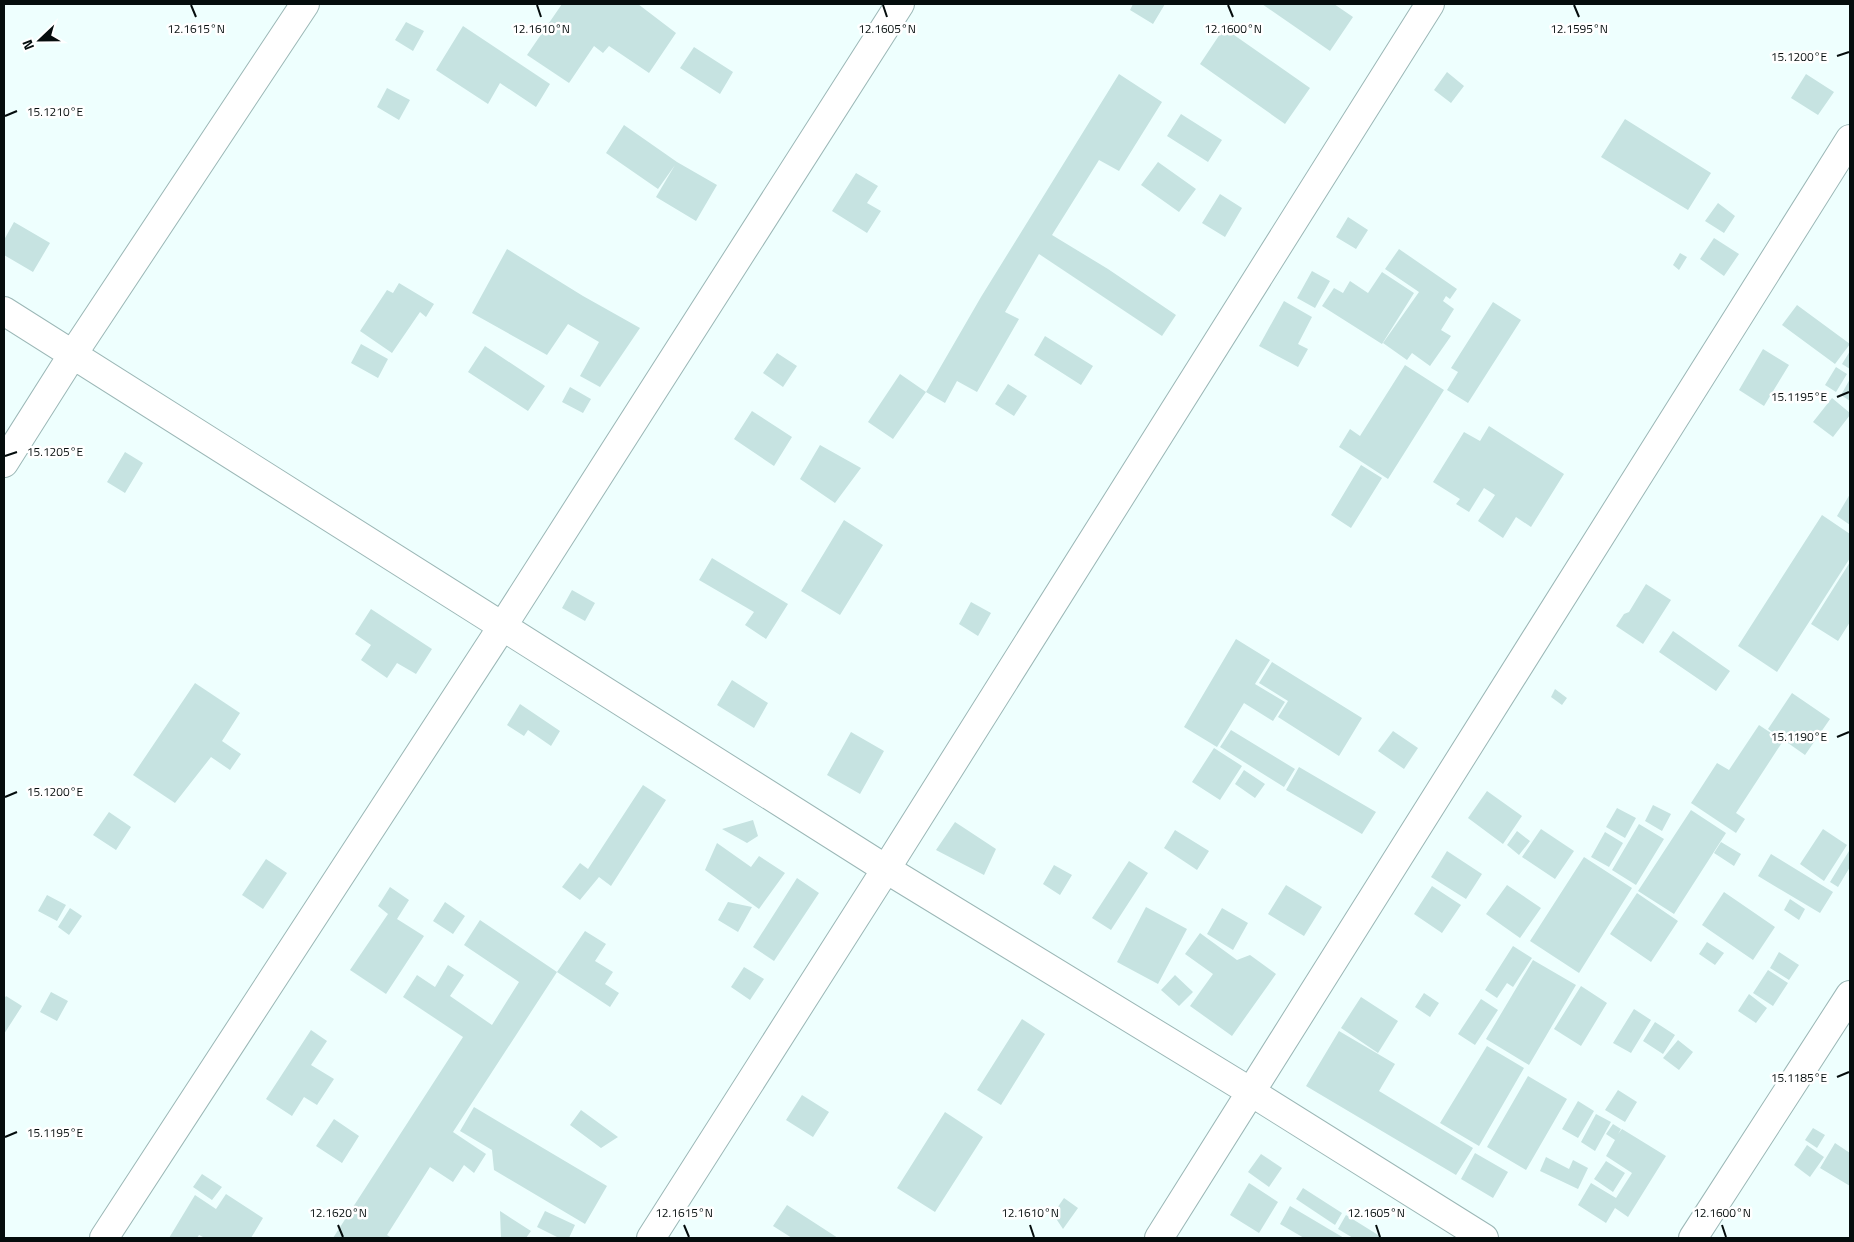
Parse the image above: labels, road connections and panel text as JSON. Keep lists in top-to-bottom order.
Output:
{
  "north": "left",
  "coordinates": [
    "12.1615°N",
    "12.1610°N",
    "12.1605°N",
    "12.1600°N",
    "12.1595°N",
    "15.1200°E",
    "15.1210°E",
    "15.1195°E",
    "15.1205°E",
    "15.1190°E",
    "15.1185°E",
    "12.1620°N"
  ]
}
